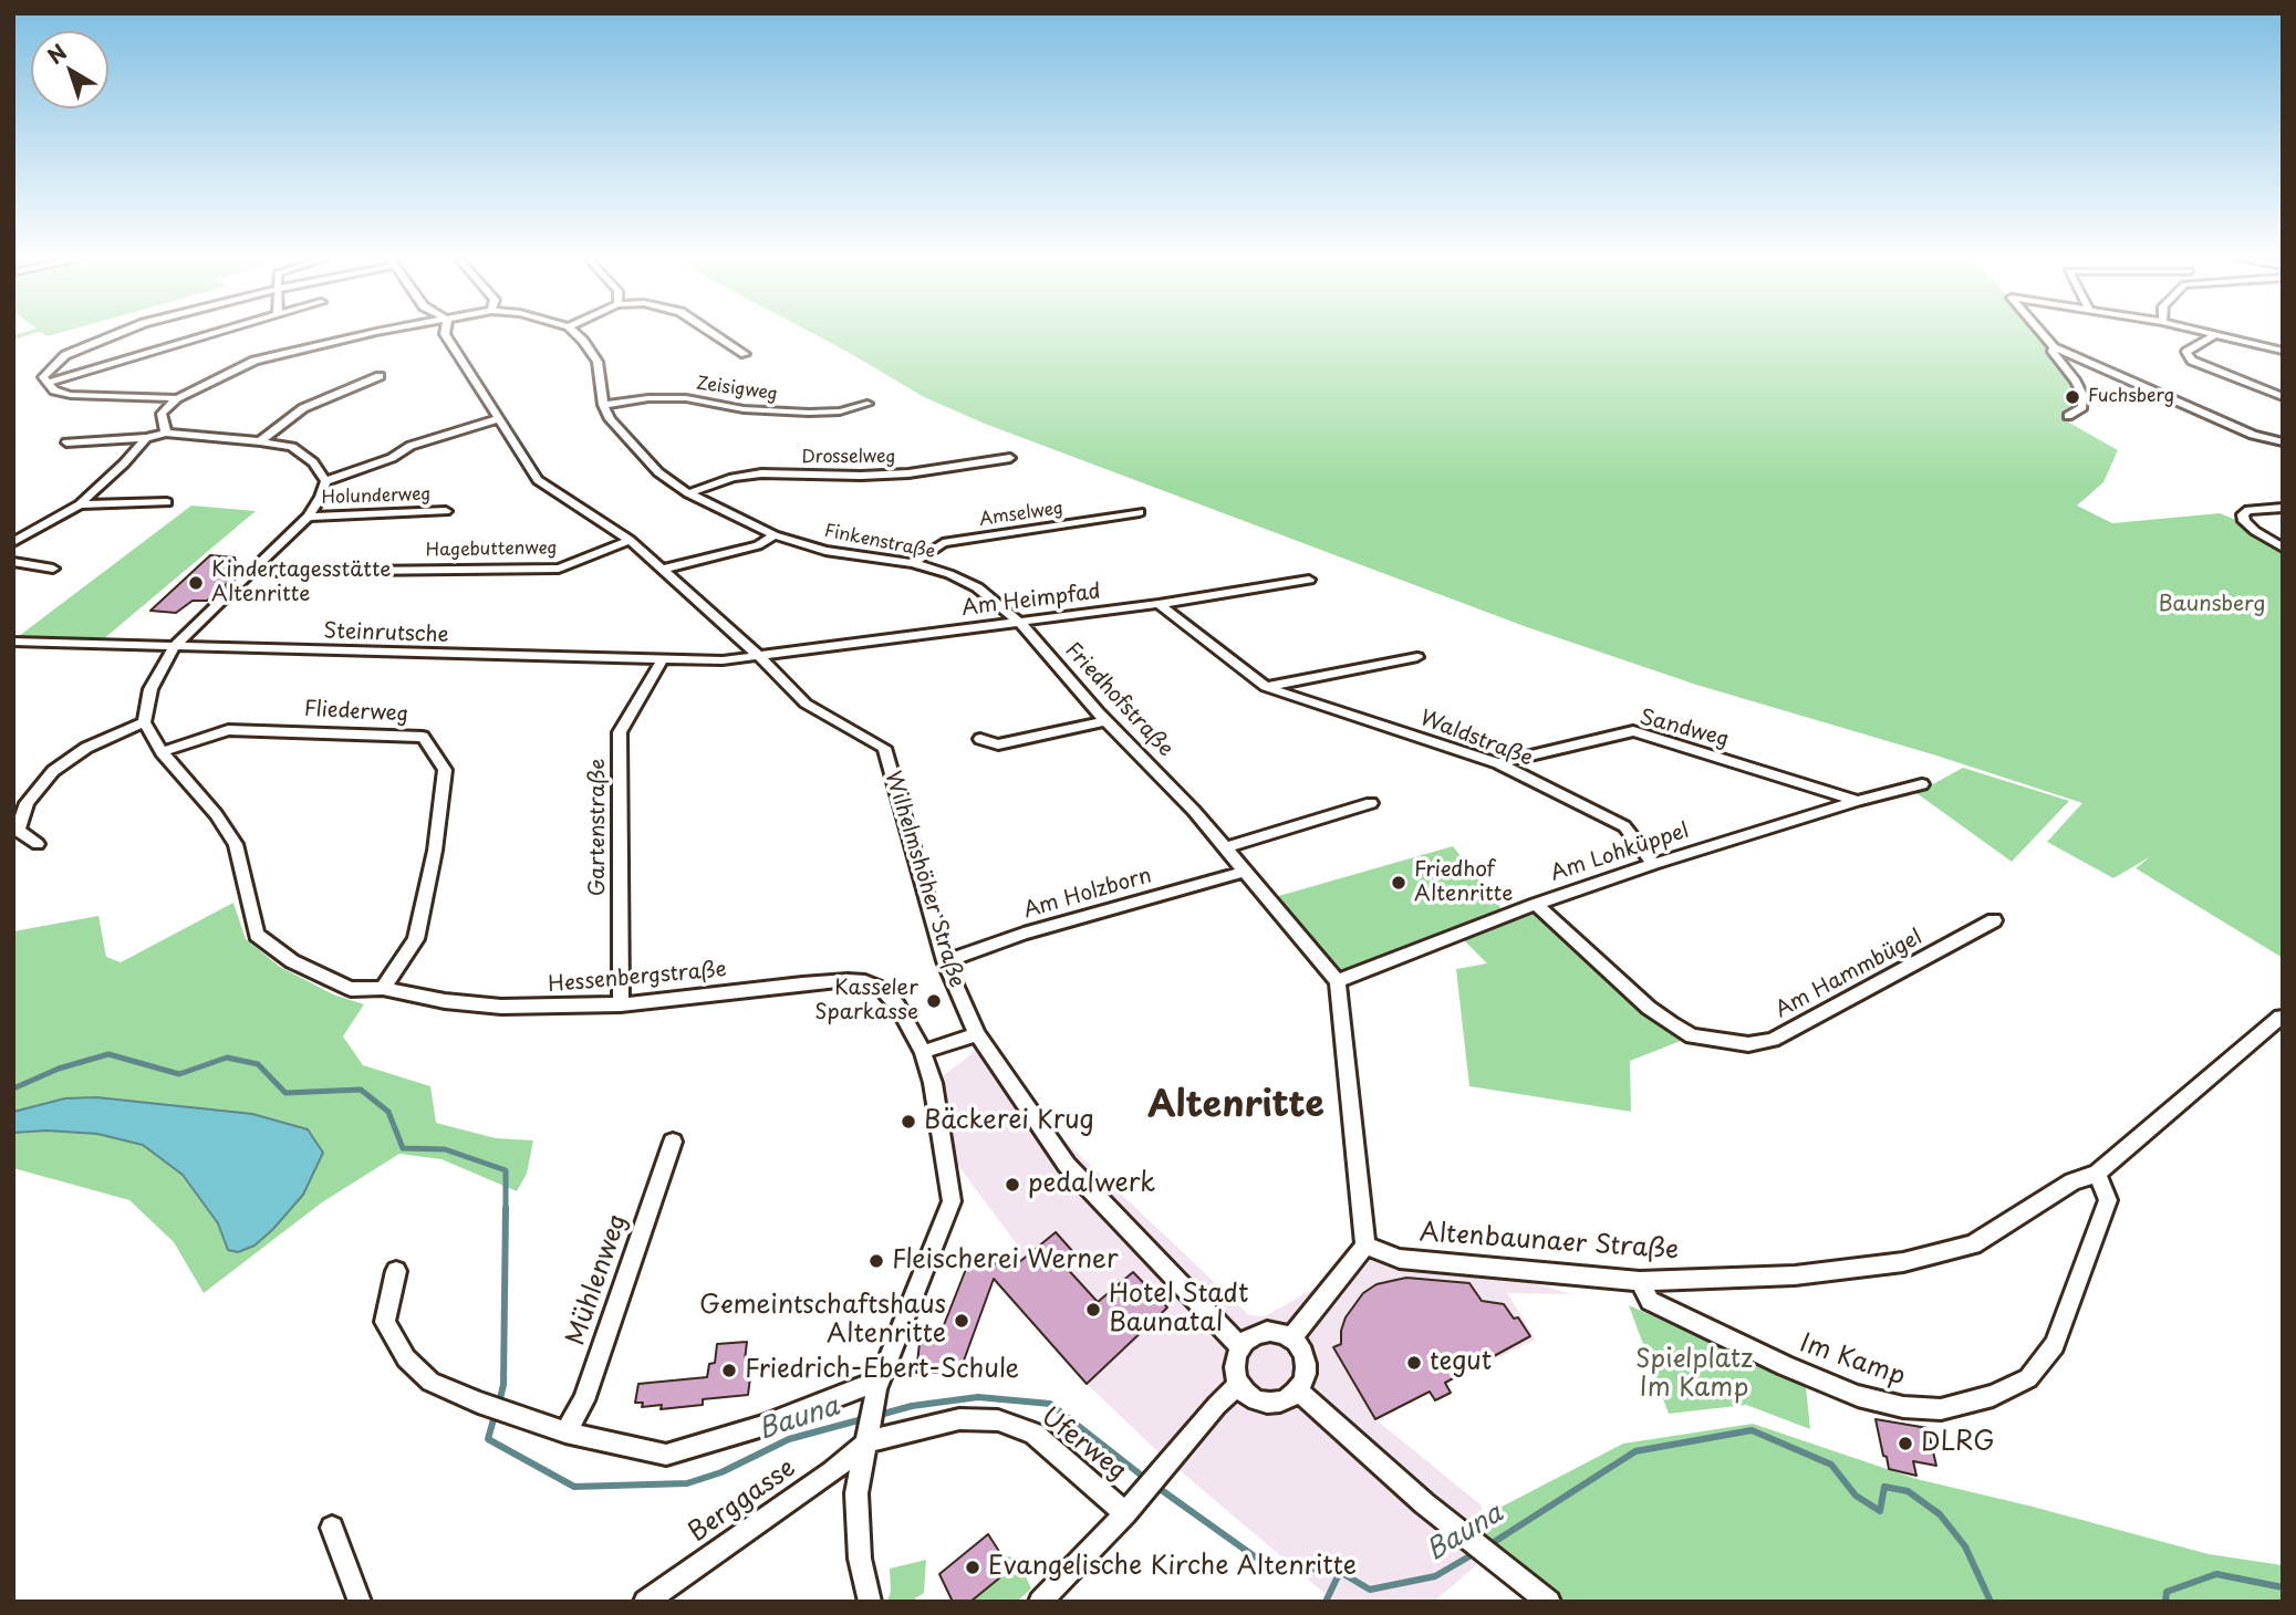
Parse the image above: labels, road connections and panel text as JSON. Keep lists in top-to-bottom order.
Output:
{
  "streets": {
    "street": [
      "Zeisigweg",
      "Drosselweg",
      "Holunderweg",
      "Amselweg",
      "Finkenstraße",
      "Hagebuttenweg",
      "Am Heimpfad",
      "Steinrutsche",
      "Friedhofstraße",
      "Fliederweg",
      "Sandweg",
      "Waldstraße",
      "Gartenstraße",
      "Am Lohküppel",
      "Wilhelmshöher Straße",
      "Am Holzborn",
      "Am Hammbügel",
      "Hessenbergstraße",
      "Altenbaunaer Straße",
      "Mühlenweg",
      "Im Kamp",
      "Uferweg",
      "Berggasse"
    ]
  },
  "crossings": [
    ["Zeisigweg", "Finkenstraße"],
    ["Drosselweg", "Finkenstraße"],
    ["Amselweg", "Finkenstraße"],
    ["Finkenstraße", "Friedhofstraße"],
    ["Hagebuttenweg", "Wilhelmshöher Straße"],
    ["Am Heimpfad", "Steinrutsche"],
    ["Am Heimpfad", "Friedhofstraße"],
    ["Am Heimpfad", "Waldstraße"],
    ["Am Heimpfad", "Wilhelmshöher Straße"],
    ["Steinrutsche", "Gartenstraße"],
    ["Steinrutsche", "Wilhelmshöher Straße"],
    ["Friedhofstraße", "Am Lohküppel"],
    ["Friedhofstraße", "Am Holzborn"],
    ["Fliederweg", "Hessenbergstraße"],
    ["Sandweg", "Waldstraße"],
    ["Sandweg", "Am Lohküppel"],
    ["Waldstraße", "Am Lohküppel"],
    ["Gartenstraße", "Hessenbergstraße"],
    ["Am Lohküppel", "Am Hammbügel"],
    ["Wilhelmshöher Straße", "Am Holzborn"],
    ["Altenbaunaer Straße", "Im Kamp"],
    ["Uferweg", "Berggasse"]
  ],
  "districts": ["Altenritte"],
  "water": ["Bauna"],
  "parks": ["Baunsberg", "Spielplatz Im Kamp"],
  "places": [
    "Fuchsberg",
    "Kindertagesstätte Altenritte",
    "Friedhof Altenritte",
    "Kasseler Sparkasse",
    "Bäckerei Krug",
    "pedalwerk",
    "Fleischerei Werner",
    "Hotel Stadt Baunatal",
    "Gemeintschaftshaus Altenritte",
    "tegut",
    "Friedrich-Ebert-Schule",
    "DLRG",
    "Evangelische Kirche Altenritte"
  ],
  "north": "top left"
}
